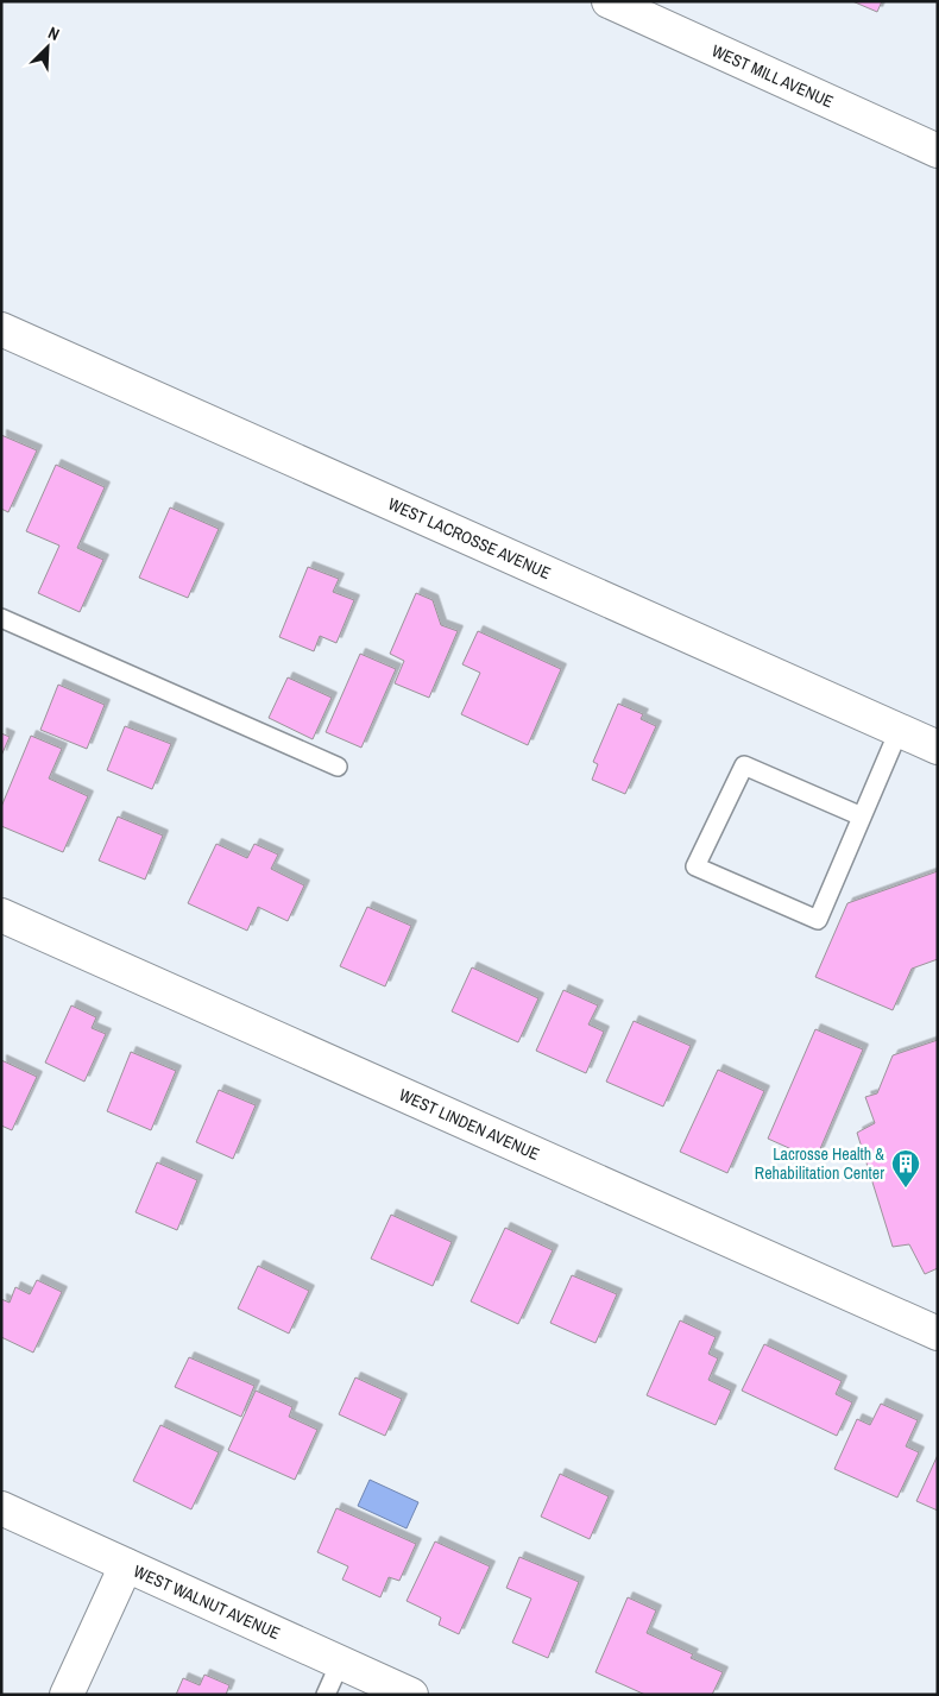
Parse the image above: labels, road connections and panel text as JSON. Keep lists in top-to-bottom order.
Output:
{
  "streets": {
    "street": [
      "WEST MILL AVENUE",
      "WEST LACROSSE AVENUE",
      "WEST LINDEN AVENUE",
      "WEST WALNUT AVENUE"
    ]
  },
  "places": {
    "building": ["Lacrosse Health & Rehabilitation Center"]
  },
  "north": "top right"
}
